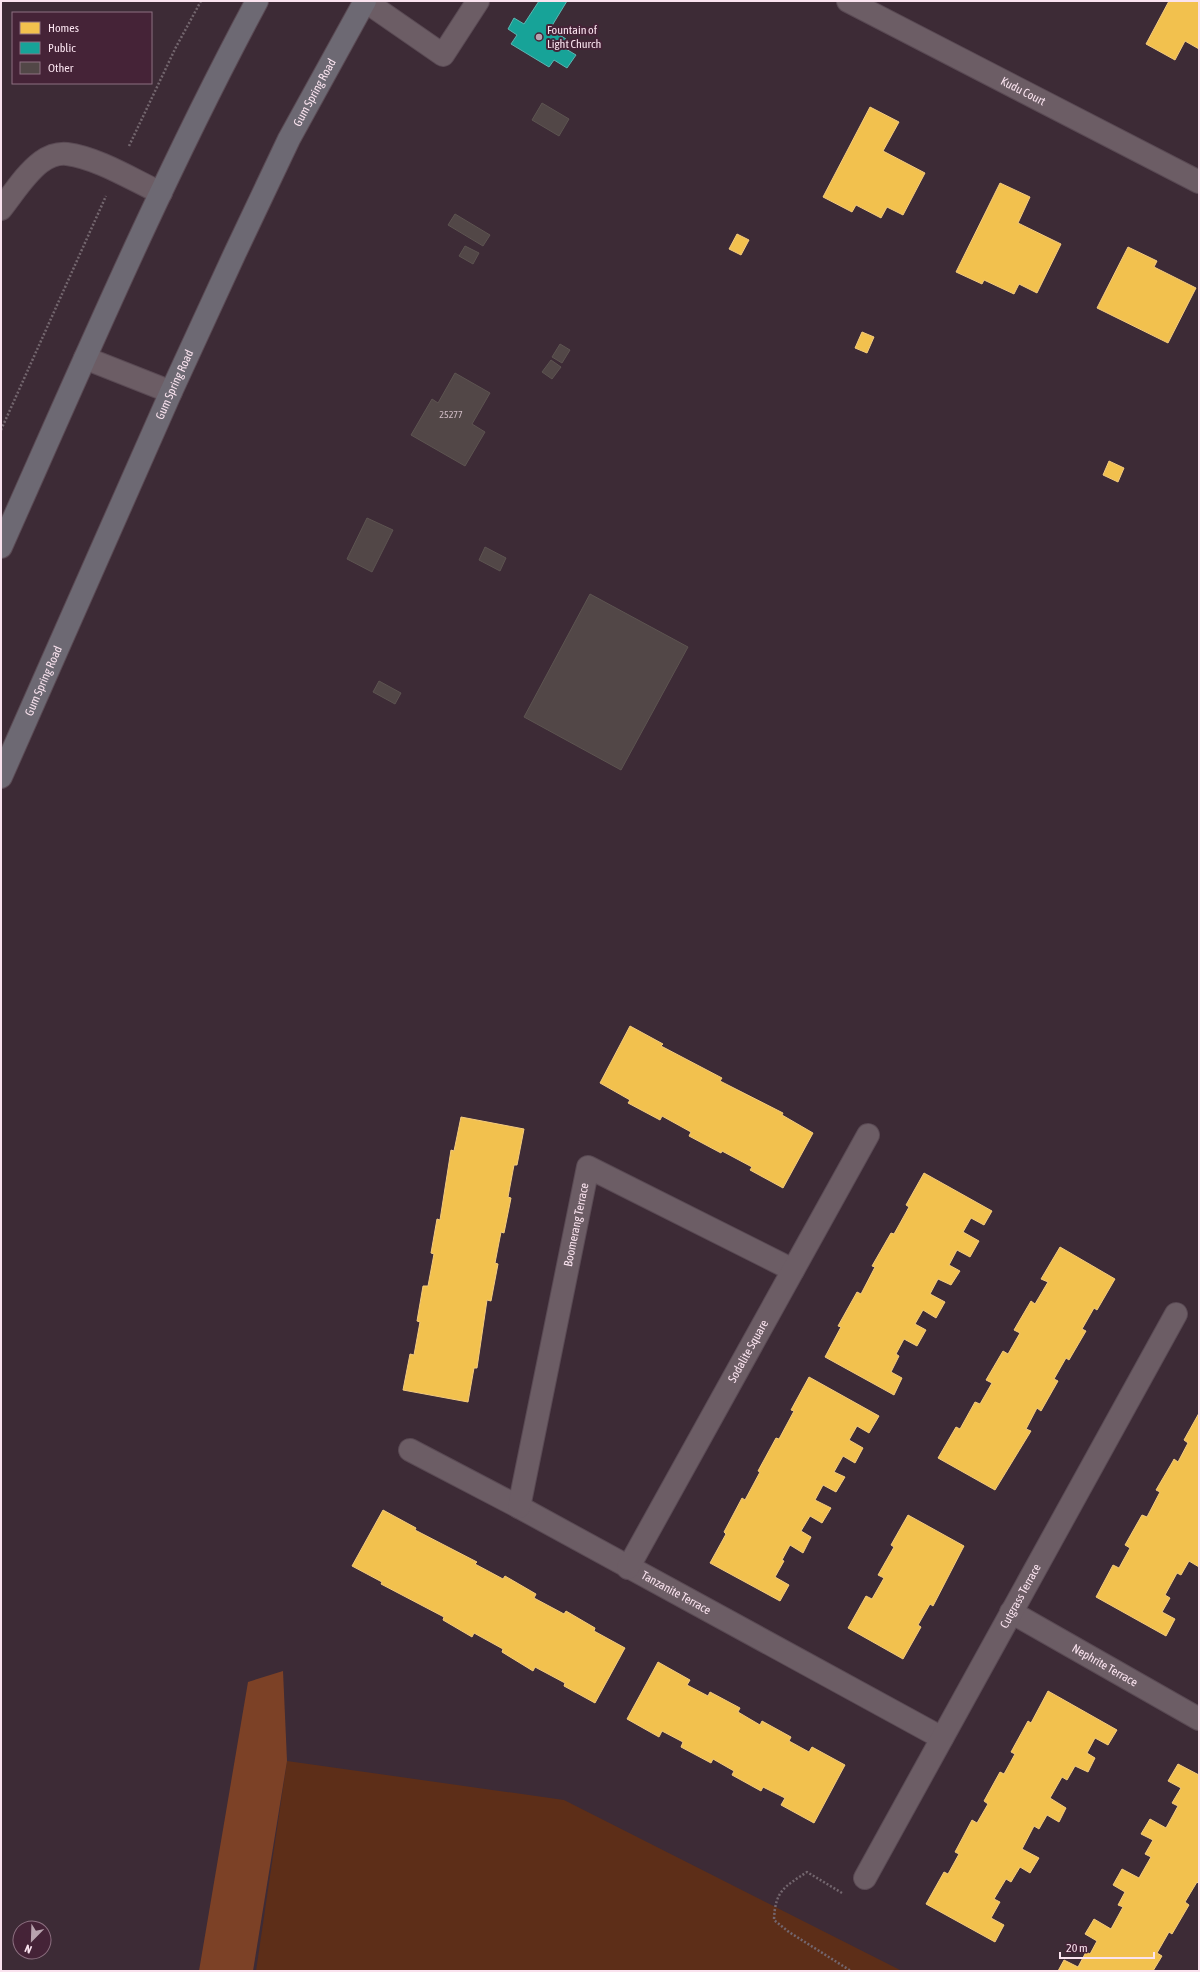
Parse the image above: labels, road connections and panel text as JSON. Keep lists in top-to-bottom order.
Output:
{
  "streets": {
    "main road": ["Gum Spring Road"],
    "street": [
      "Kudu Court",
      "Boomerang Terrace",
      "Sodalite Square",
      "Tanzanite Terrace",
      "Cutgrass Terrace",
      "Nephrite Terrace"
    ]
  },
  "crossings": [
    ["Boomerang Terrace", "Sodalite Square"],
    ["Boomerang Terrace", "Tanzanite Terrace"],
    ["Sodalite Square", "Tanzanite Terrace"],
    ["Tanzanite Terrace", "Cutgrass Terrace"],
    ["Cutgrass Terrace", "Nephrite Terrace"]
  ],
  "places": ["Fountain of Light Church"],
  "house_numbers": ["25277"],
  "legend": ["Homes", "Public", "Other"],
  "scale_bar": "20 m",
  "north": "bottom left"
}
